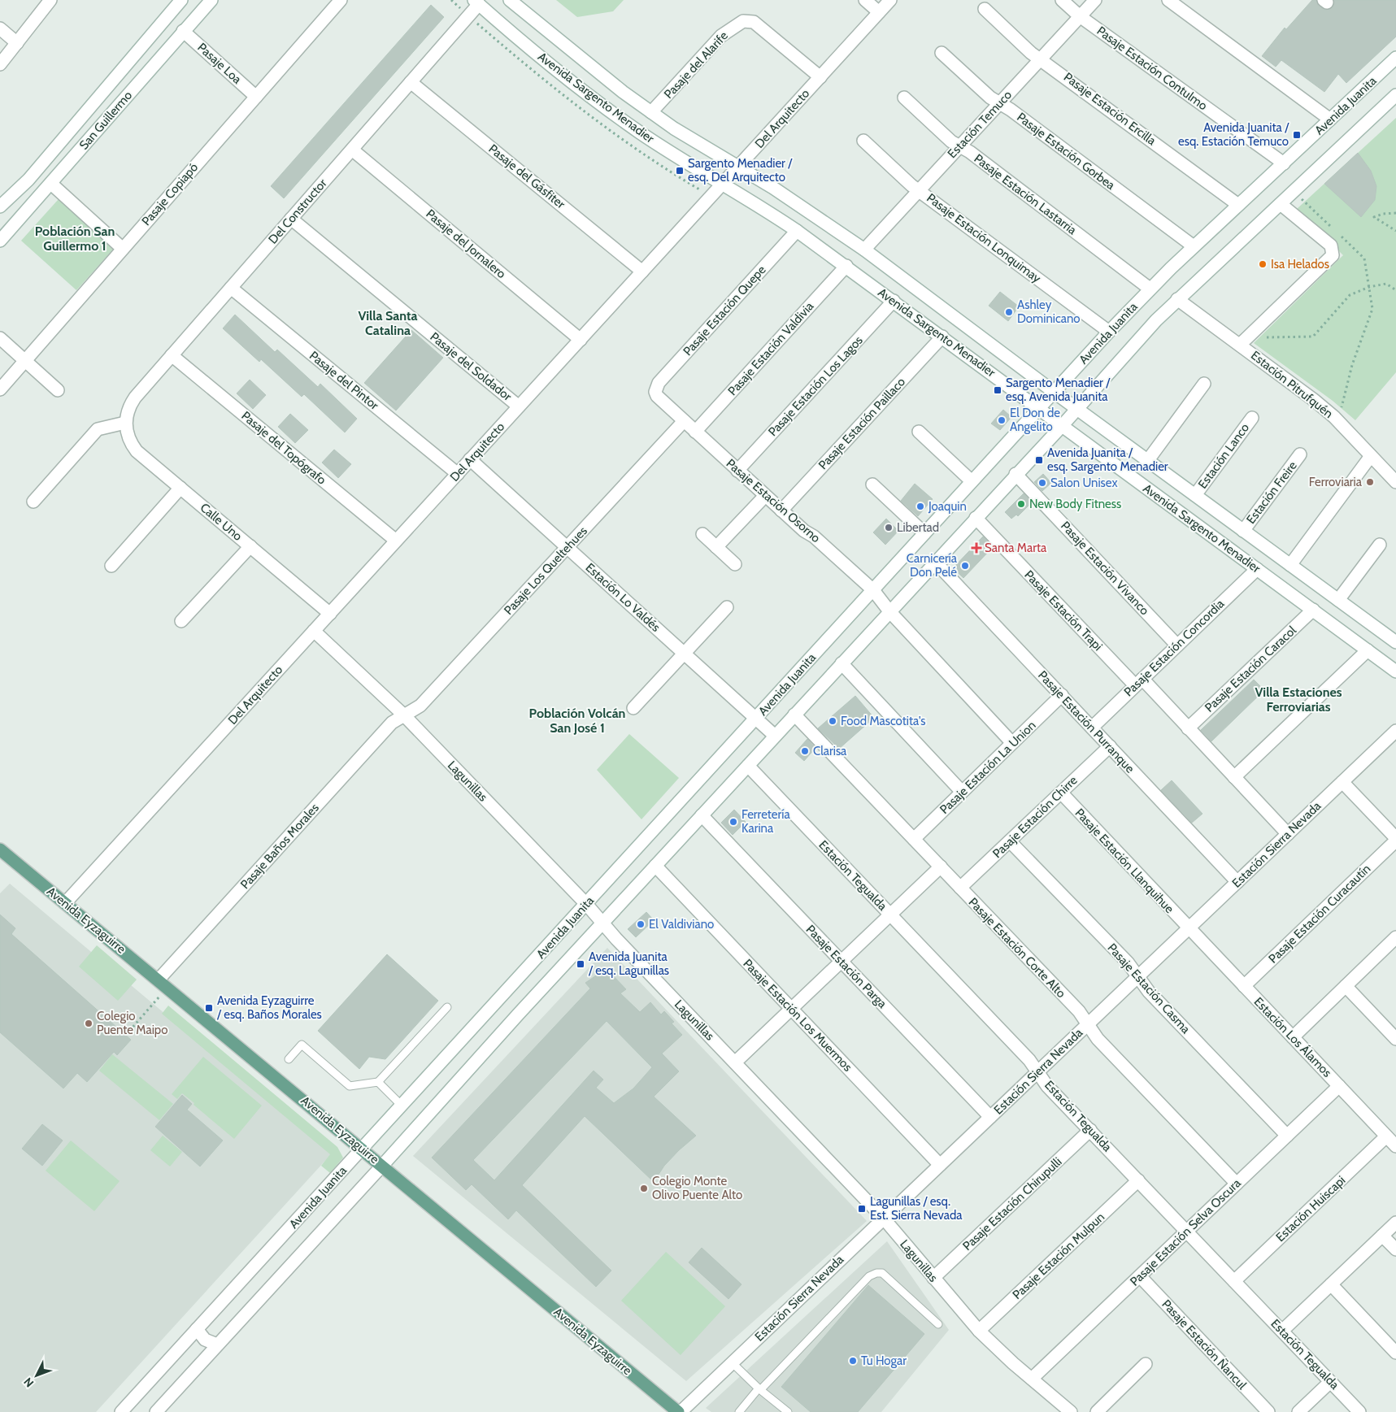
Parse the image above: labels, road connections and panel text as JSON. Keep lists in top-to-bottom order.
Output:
{
  "streets": {
    "main road": ["Avenida Eyzaguirre"],
    "street": [
      "Pasaje Loa",
      "Pasaje del Alarife",
      "Pasaje Estación Contulmo",
      "Avenida Sargento Menadier",
      "Avenida Juanita",
      "Pasaje Estación Ercilla",
      "Del Arquitecto",
      "San Guillermo",
      "Estación Temuco",
      "Pasaje Estación Gorbea",
      "Pasaje del Gásfiter",
      "Pasaje Copiapó",
      "Pasaje Estación Lastarria",
      "Del Constructor",
      "Pasaje Estación Lonquimay",
      "Pasaje del Jornalero",
      "Pasaje Estación Quepe",
      "Pasaje Estación Valdivia",
      "Pasaje del Soldador",
      "Pasaje del Pintor",
      "Estación Pitrufquén",
      "Pasaje Estación Los Lagos",
      "Pasaje Estación Paillaco",
      "Pasaje del Topógrafo",
      "Estación Lanco",
      "Estación Freire",
      "Pasaje Estación Osorno",
      "Calle Uno",
      "Pasaje Estación Vivanco",
      "Pasaje Los Queltehues",
      "Estación Lo Valdés",
      "Pasaje Estación Trapi",
      "Pasaje Estación Concordia",
      "Pasaje Estación Caracol",
      "Pasaje Estación Purranque",
      "Pasaje Estación La Union",
      "Lagunillas",
      "Pasaje Estación Chirre",
      "Estación Sierra Nevada",
      "Pasaje Baños Morales",
      "Pasaje Estación Llanquihue",
      "Estación Tegualda",
      "Pasaje Estación Curacautín",
      "Pasaje Estación Corte Alto",
      "Pasaje Estación Parga",
      "Pasaje Estación Casma",
      "Pasaje Estación Los Muermos",
      "Estación Los Álamos",
      "Pasaje Estación Chirupulli",
      "Estación Huiscapi",
      "Pasaje Estación Selva Oscura",
      "Pasaje Estación Mulpun",
      "Pasaje Estación Ñancul"
    ]
  },
  "crossings": [
    ["Pasaje Loa", "San Guillermo"],
    ["Pasaje Loa", "Pasaje Copiapó"],
    ["Pasaje del Alarife", "Avenida Sargento Menadier"],
    ["Pasaje del Alarife", "Del Arquitecto"],
    ["Pasaje Estación Contulmo", "Avenida Juanita"],
    ["Pasaje Estación Contulmo", "Estación Temuco"],
    ["Avenida Sargento Menadier", "Avenida Juanita"],
    ["Avenida Sargento Menadier", "Del Arquitecto"],
    ["Avenida Sargento Menadier", "Estación Temuco"],
    ["Avenida Sargento Menadier", "Del Constructor"],
    ["Avenida Sargento Menadier", "Pasaje Estación Quepe"],
    ["Avenida Sargento Menadier", "Pasaje Estación Valdivia"],
    ["Avenida Sargento Menadier", "Pasaje Estación Los Lagos"],
    ["Avenida Sargento Menadier", "Pasaje Estación Paillaco"],
    ["Avenida Sargento Menadier", "Estación Lanco"],
    ["Avenida Sargento Menadier", "Estación Freire"],
    ["Avenida Sargento Menadier", "Pasaje Estación Concordia"],
    ["Avenida Sargento Menadier", "Pasaje Estación Caracol"],
    ["Avenida Juanita", "Pasaje Estación Ercilla"],
    ["Avenida Juanita", "Pasaje Estación Gorbea"],
    ["Avenida Juanita", "Pasaje Estación Lastarria"],
    ["Avenida Juanita", "Pasaje Estación Lonquimay"],
    ["Avenida Juanita", "Estación Pitrufquén"],
    ["Avenida Juanita", "Pasaje Estación Osorno"],
    ["Avenida Juanita", "Pasaje Estación Vivanco"],
    ["Avenida Juanita", "Estación Lo Valdés"],
    ["Avenida Juanita", "Pasaje Estación Trapi"],
    ["Avenida Juanita", "Pasaje Estación Purranque"],
    ["Avenida Juanita", "Lagunillas"],
    ["Avenida Juanita", "Estación Tegualda"],
    ["Avenida Juanita", "Avenida Eyzaguirre"],
    ["Avenida Juanita", "Pasaje Estación Corte Alto"],
    ["Avenida Juanita", "Pasaje Estación Parga"],
    ["Avenida Juanita", "Pasaje Estación Los Muermos"],
    ["Pasaje Estación Ercilla", "Estación Temuco"],
    ["Del Arquitecto", "Pasaje del Gásfiter"],
    ["Del Arquitecto", "Pasaje del Jornalero"],
    ["Del Arquitecto", "Pasaje del Soldador"],
    ["Del Arquitecto", "Pasaje del Pintor"],
    ["Del Arquitecto", "Pasaje del Topógrafo"],
    ["Del Arquitecto", "Calle Uno"],
    ["Del Arquitecto", "Estación Lo Valdés"],
    ["Del Arquitecto", "Lagunillas"],
    ["Del Arquitecto", "Avenida Eyzaguirre"],
    ["Estación Temuco", "Pasaje Estación Gorbea"],
    ["Estación Temuco", "Pasaje Estación Lastarria"],
    ["Estación Temuco", "Pasaje Estación Lonquimay"],
    ["Pasaje del Gásfiter", "Del Constructor"],
    ["Del Constructor", "Pasaje del Jornalero"],
    ["Del Constructor", "Pasaje del Soldador"],
    ["Del Constructor", "Pasaje del Pintor"],
    ["Del Constructor", "Pasaje del Topógrafo"],
    ["Del Constructor", "Calle Uno"],
    ["Pasaje Estación Quepe", "Pasaje Estación Osorno"],
    ["Pasaje Estación Valdivia", "Pasaje Estación Osorno"],
    ["Pasaje Estación Los Lagos", "Pasaje Estación Osorno"],
    ["Pasaje Estación Paillaco", "Pasaje Estación Osorno"],
    ["Pasaje Estación Osorno", "Pasaje Los Queltehues"],
    ["Pasaje Estación Vivanco", "Pasaje Estación Concordia"],
    ["Pasaje Los Queltehues", "Estación Lo Valdés"],
    ["Pasaje Los Queltehues", "Lagunillas"],
    ["Pasaje Los Queltehues", "Pasaje Baños Morales"],
    ["Pasaje Estación Trapi", "Pasaje Estación Concordia"],
    ["Pasaje Estación Trapi", "Pasaje Estación Caracol"],
    ["Pasaje Estación Trapi", "Estación Sierra Nevada"],
    ["Pasaje Estación Concordia", "Pasaje Estación Purranque"],
    ["Pasaje Estación Purranque", "Pasaje Estación La Union"],
    ["Pasaje Estación Purranque", "Pasaje Estación Chirre"],
    ["Pasaje Estación Purranque", "Estación Sierra Nevada"],
    ["Pasaje Estación La Union", "Pasaje Estación Corte Alto"],
    ["Lagunillas", "Estación Sierra Nevada"],
    ["Lagunillas", "Pasaje Baños Morales"],
    ["Lagunillas", "Pasaje Estación Chirupulli"],
    ["Lagunillas", "Pasaje Estación Selva Oscura"],
    ["Lagunillas", "Pasaje Estación Mulpun"],
    ["Pasaje Estación Chirre", "Pasaje Estación Llanquihue"],
    ["Pasaje Estación Chirre", "Pasaje Estación Corte Alto"],
    ["Pasaje Estación Chirre", "Pasaje Estación Casma"],
    ["Estación Sierra Nevada", "Pasaje Estación Llanquihue"],
    ["Estación Sierra Nevada", "Estación Tegualda"],
    ["Estación Sierra Nevada", "Avenida Eyzaguirre"],
    ["Estación Sierra Nevada", "Pasaje Estación Corte Alto"],
    ["Estación Sierra Nevada", "Pasaje Estación Parga"],
    ["Estación Sierra Nevada", "Pasaje Estación Casma"],
    ["Estación Sierra Nevada", "Pasaje Estación Los Muermos"],
    ["Estación Sierra Nevada", "Estación Los Álamos"],
    ["Pasaje Baños Morales", "Avenida Eyzaguirre"],
    ["Pasaje Estación Llanquihue", "Estación Los Álamos"],
    ["Estación Tegualda", "Pasaje Estación Chirupulli"],
    ["Estación Tegualda", "Estación Huiscapi"],
    ["Estación Tegualda", "Pasaje Estación Selva Oscura"],
    ["Estación Tegualda", "Pasaje Estación Mulpun"],
    ["Pasaje Estación Curacautín", "Estación Los Álamos"],
    ["Pasaje Estación Corte Alto", "Pasaje Estación Selva Oscura"],
    ["Pasaje Estación Casma", "Pasaje Estación Selva Oscura"],
    ["Estación Los Álamos", "Estación Huiscapi"],
    ["Estación Los Álamos", "Pasaje Estación Selva Oscura"],
    ["Pasaje Estación Selva Oscura", "Pasaje Estación Ñancul"]
  ],
  "districts": [
    "Población San Guillermo 1",
    "Villa Santa Catalina",
    "Villa Estaciones Ferroviarias",
    "Población Volcán San José 1"
  ],
  "places": {
    "transit": [
      "Avenida Juanita / esq. Estación Temuco",
      "Sargento Menadier / esq. Del Arquitecto",
      "Sargento Menadier / esq. Avenida Juanita",
      "Avenida Juanita / esq. Sargento Menadier",
      "Avenida Juanita / esq. Lagunillas",
      "Avenida Eyzaguirre / esq. Baños Morales",
      "Lagunillas / esq. Est. Sierra Nevada"
    ],
    "other": [
      "Isa Helados",
      "Ashley Dominicano",
      "El Don de Angelito",
      "Ferroviaria",
      "Salon Unisex",
      "New Body Fitness",
      "Joaquin",
      "Libertad",
      "Carnicería Don Pelé",
      "Food Mascotita's",
      "Clarisa",
      "Ferretería Karina",
      "El Valdiviano",
      "Colegio Puente Maipo",
      "Colegio Monte Olivo Puente Alto",
      "Tu Hogar"
    ],
    "health": ["Santa Marta"]
  },
  "north": "bottom left"
}
